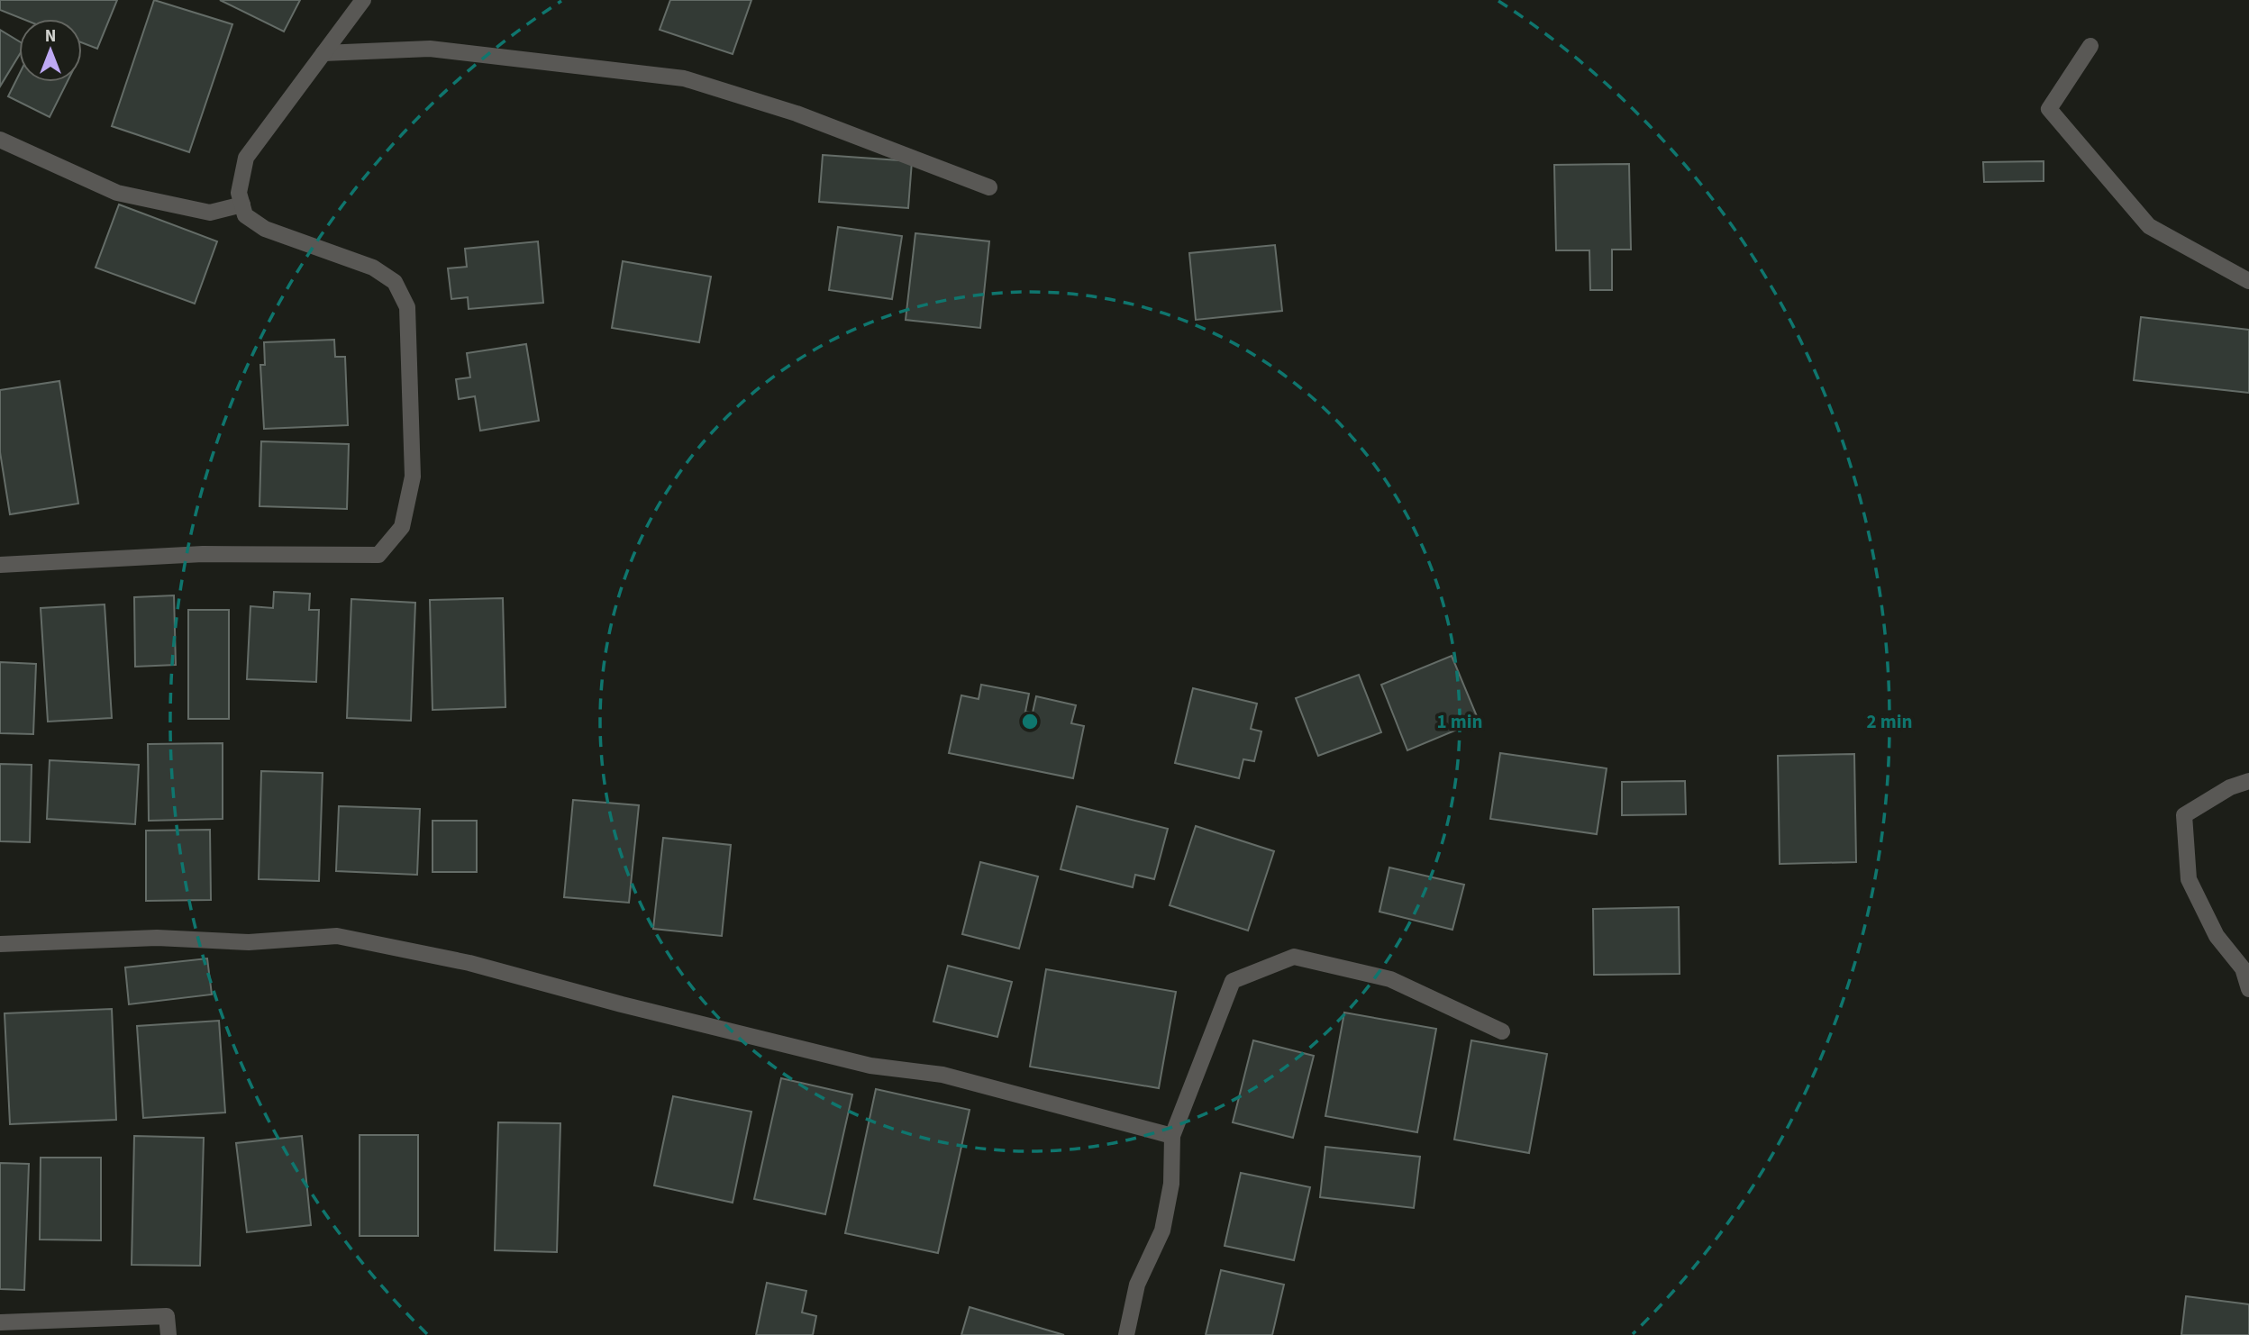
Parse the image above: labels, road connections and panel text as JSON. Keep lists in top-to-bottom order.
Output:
{
  "north": "top",
  "rings": ["1 min", "2 min"]
}
